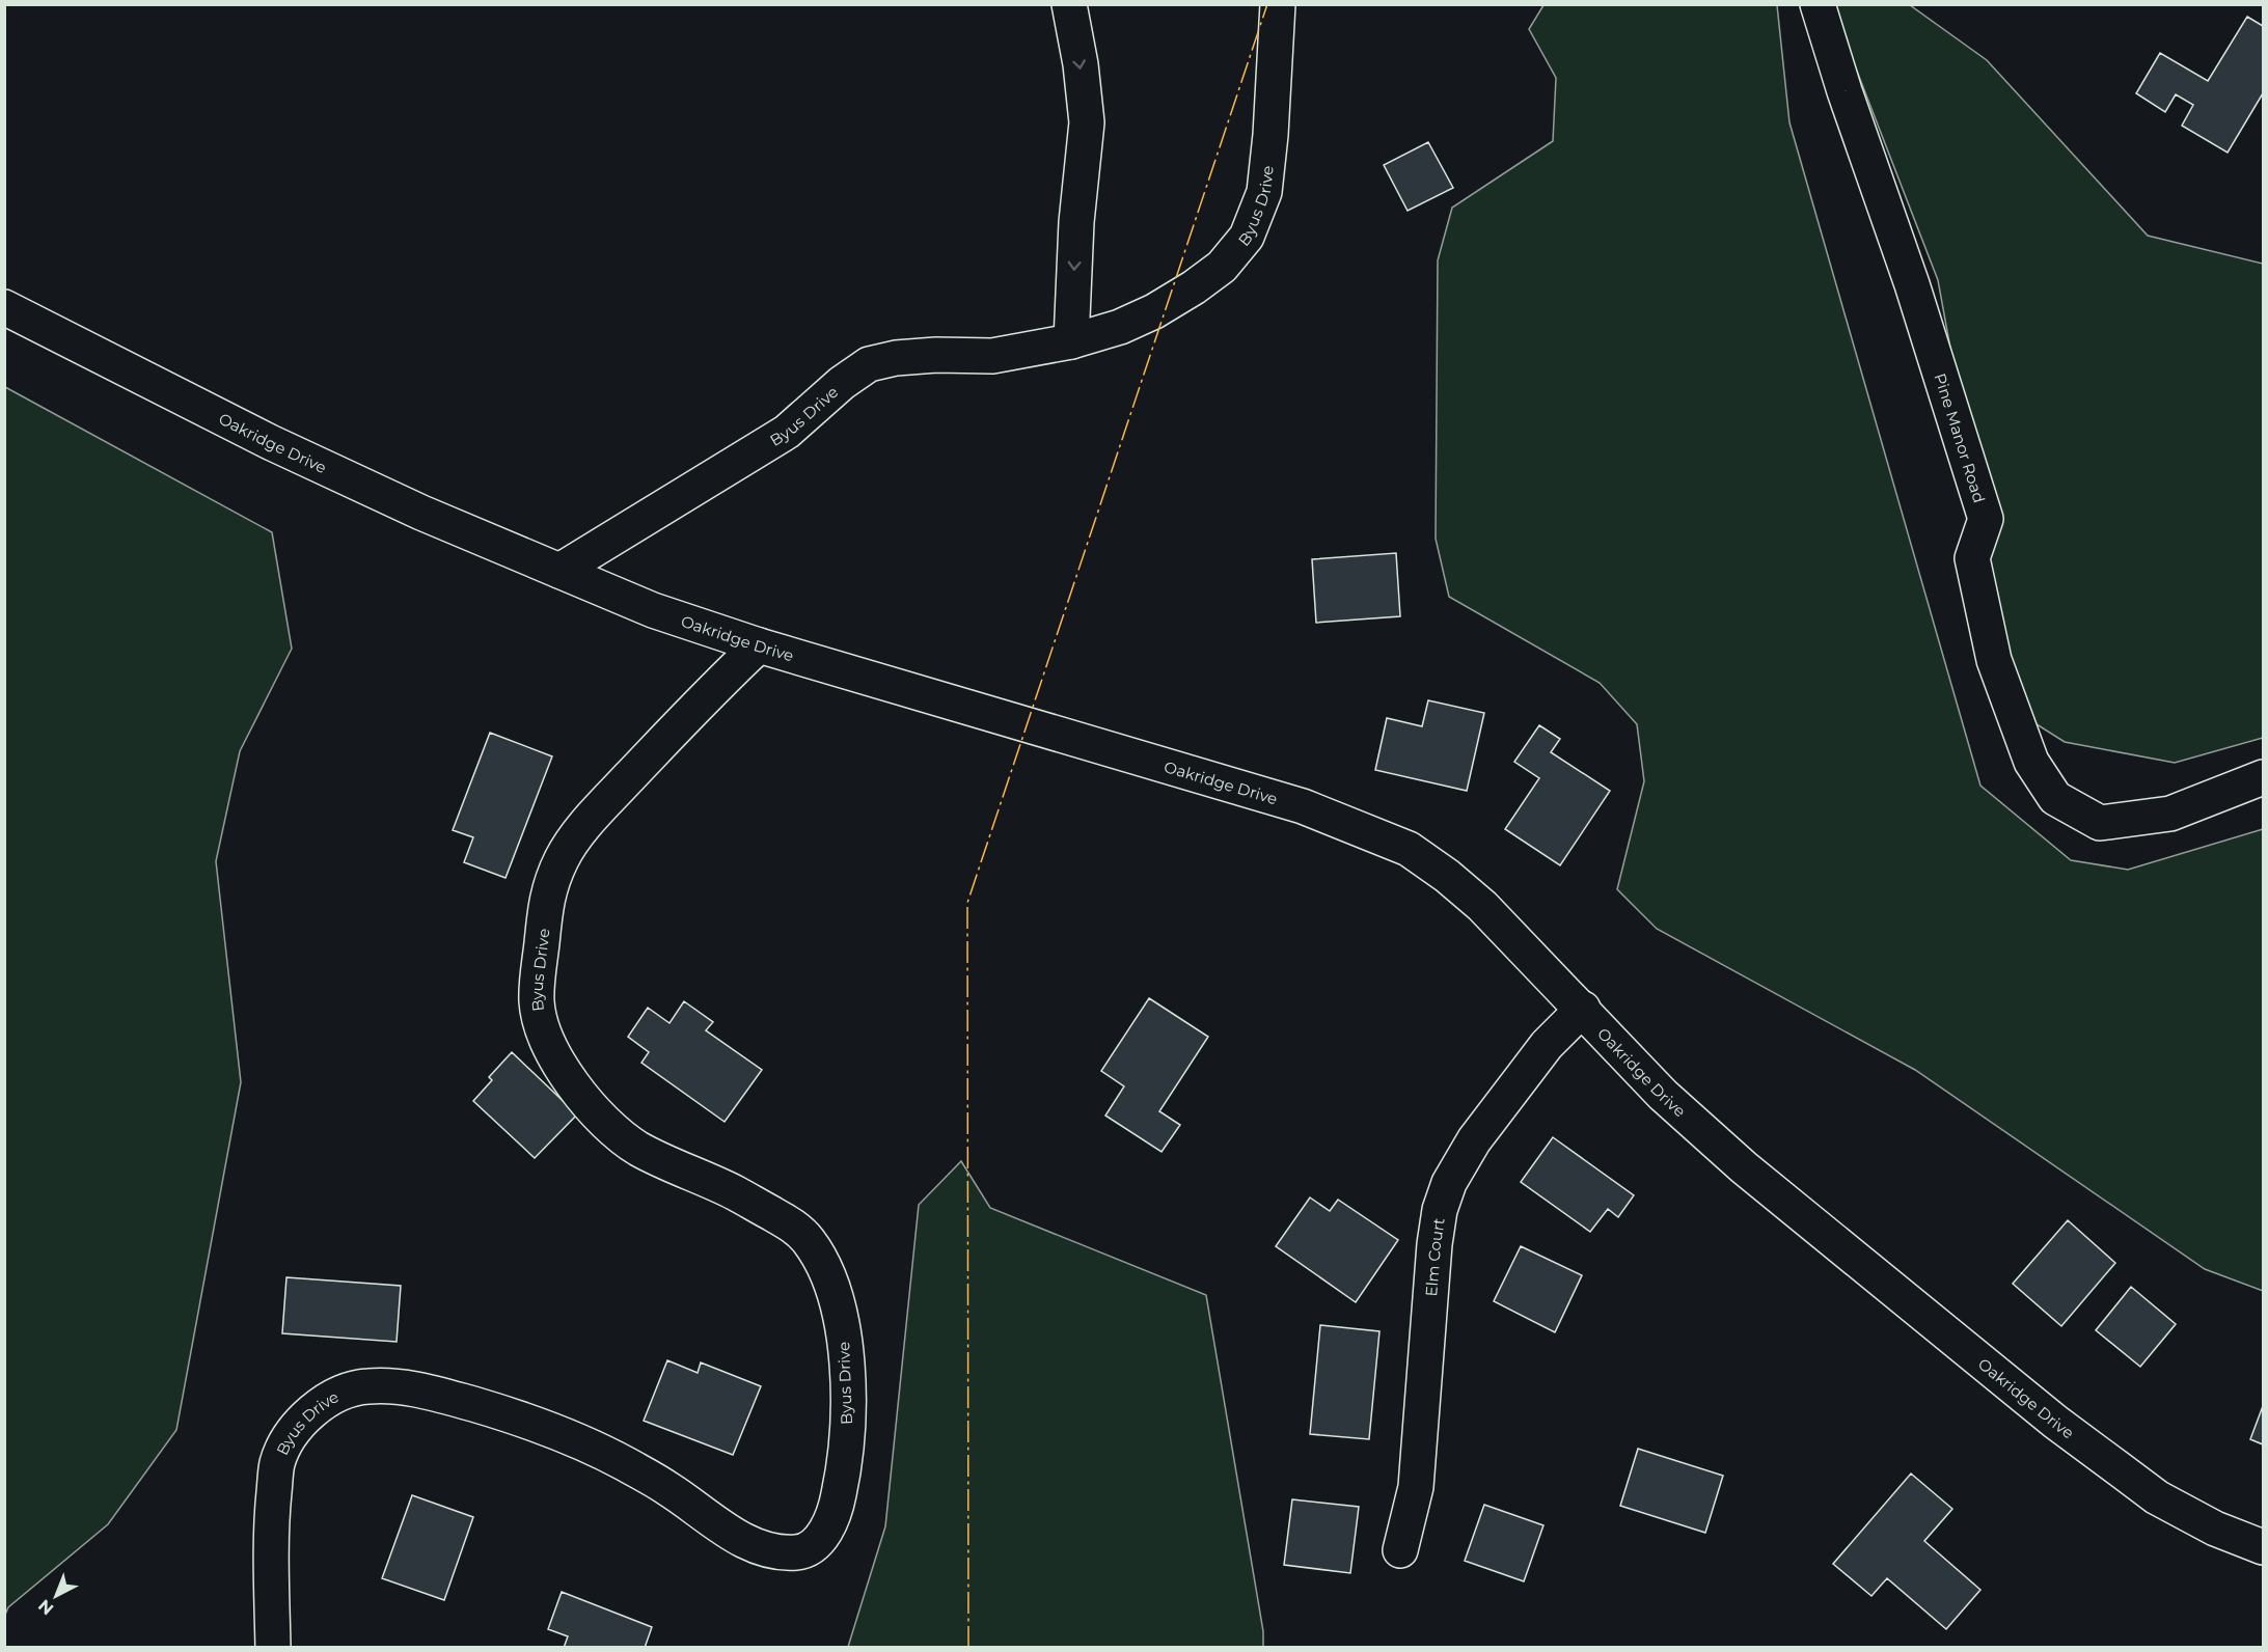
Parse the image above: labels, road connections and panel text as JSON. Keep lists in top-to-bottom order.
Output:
{
  "streets": {
    "street": [
      "Byus Drive",
      "Pine Manor Road",
      "Oakridge Drive",
      "Elm Court"
    ]
  },
  "crossings": [
    ["Byus Drive", "Oakridge Drive"],
    ["Oakridge Drive", "Elm Court"]
  ],
  "north": "bottom left"
}
